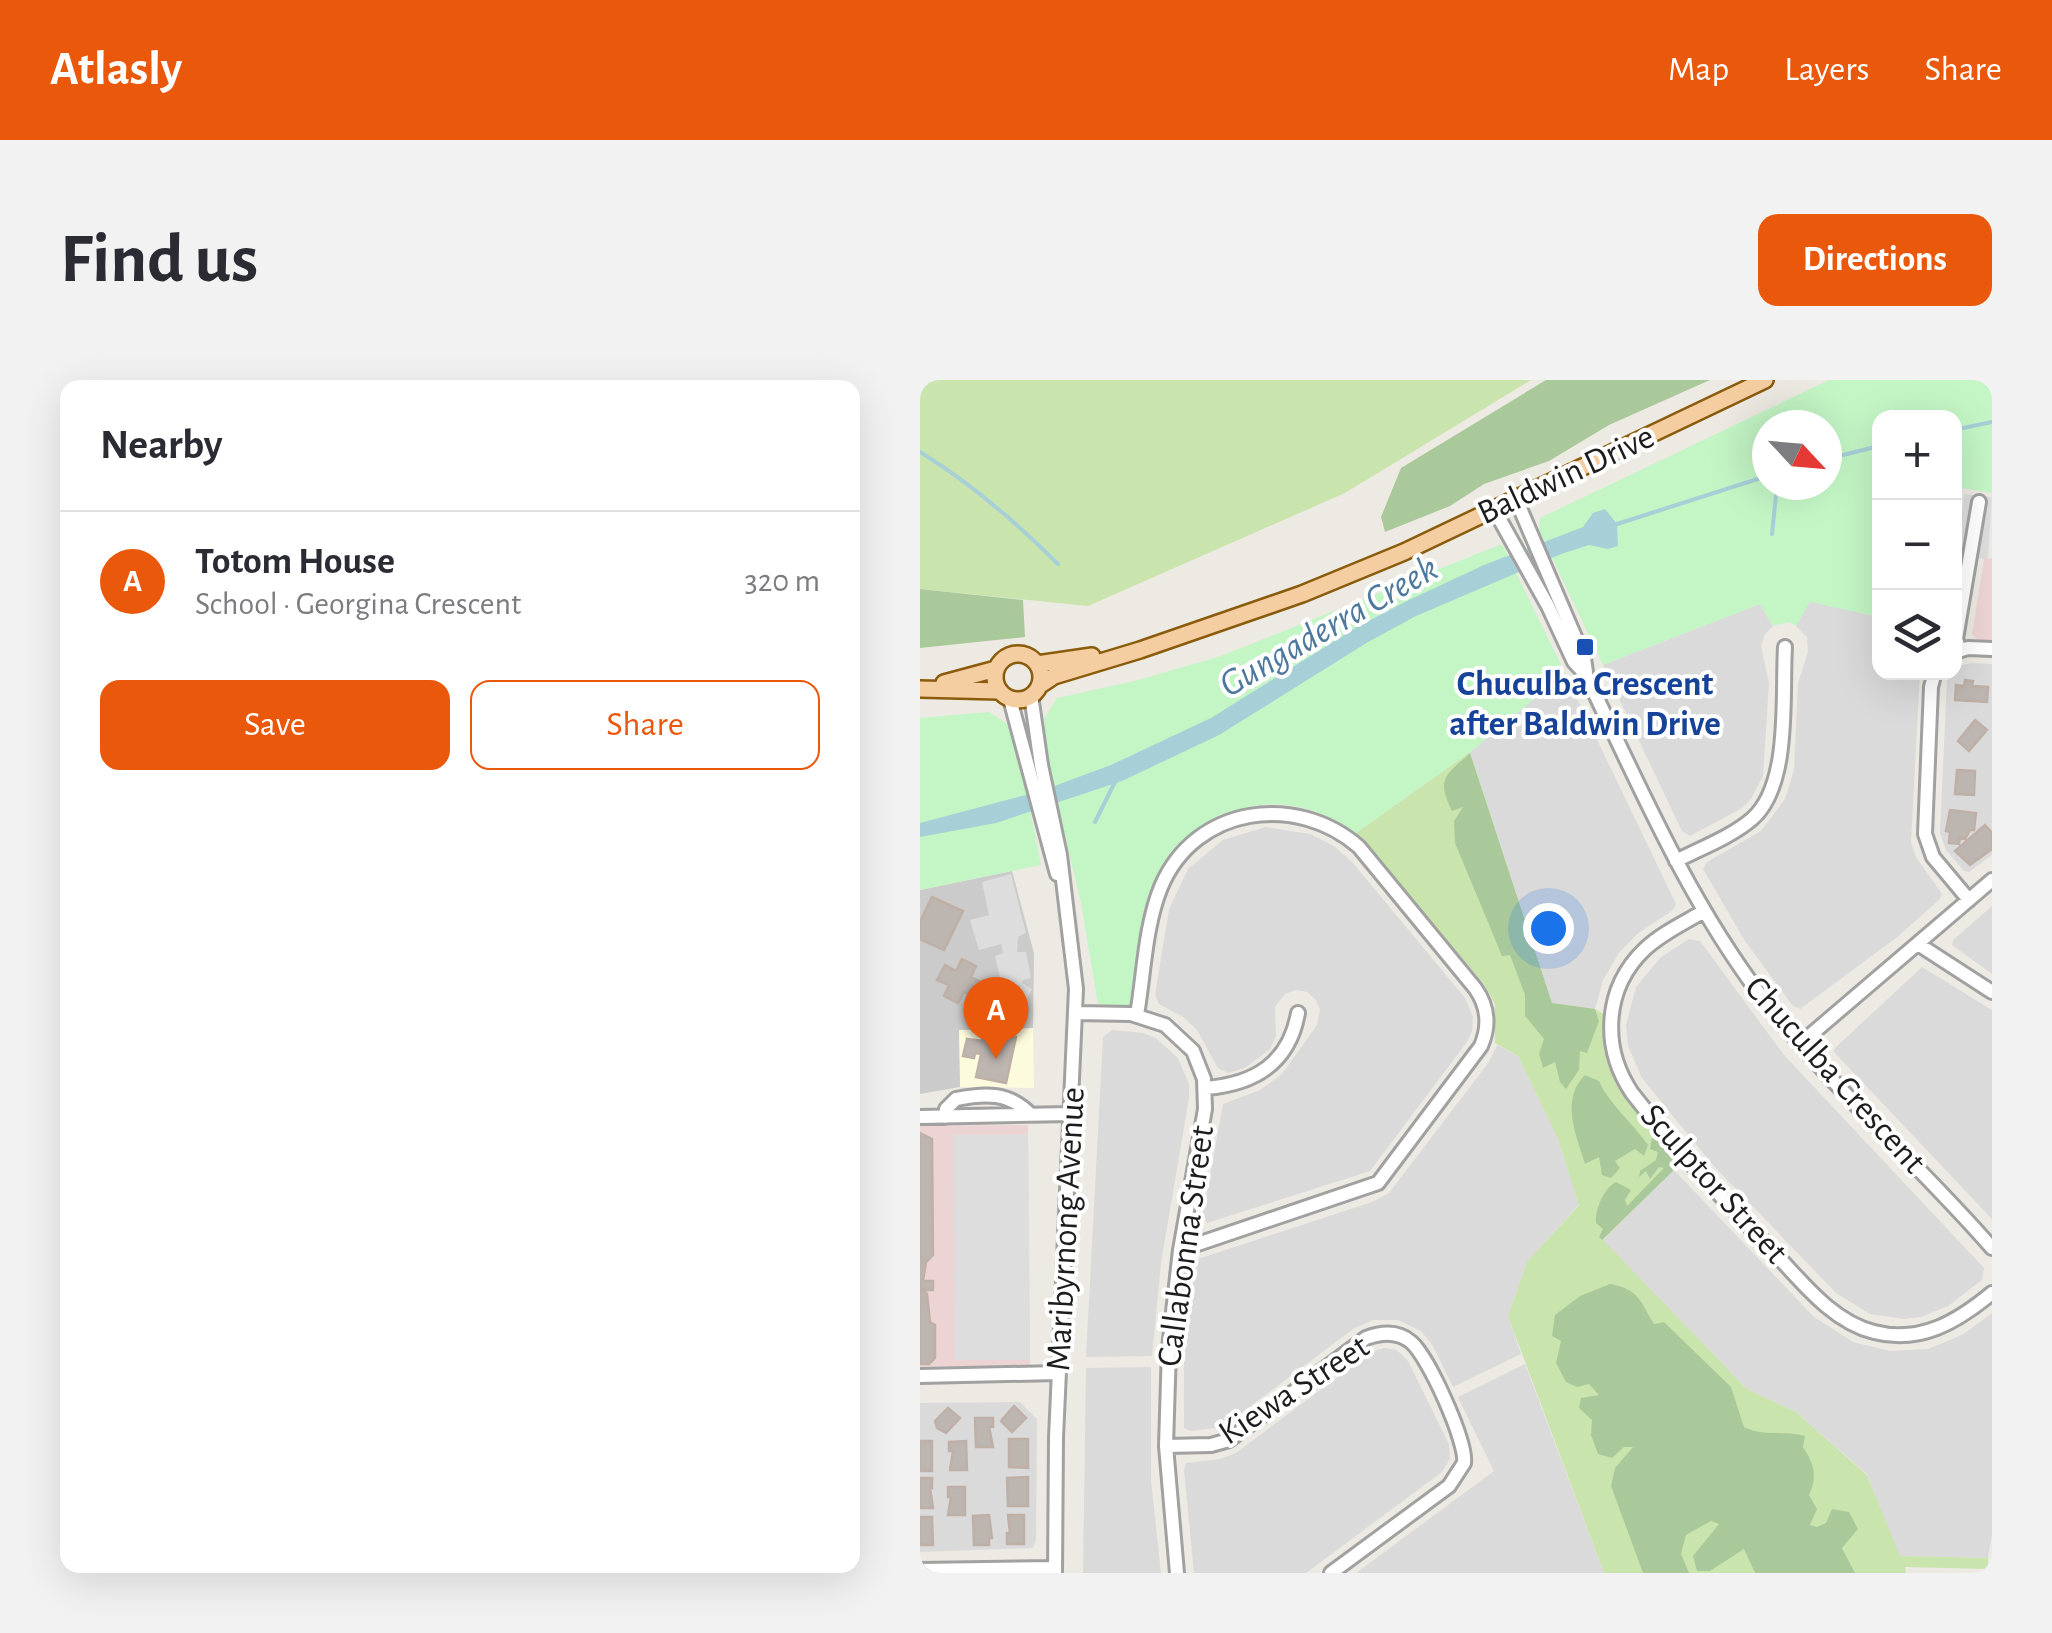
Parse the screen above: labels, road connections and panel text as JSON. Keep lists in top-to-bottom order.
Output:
{
  "streets": {
    "main road": ["Baldwin Drive"],
    "street": [
      "Chuculba Crescent",
      "Sculptor Street",
      "Maribyrnong Avenue",
      "Callabonna Street",
      "Kiewa Street"
    ]
  },
  "crossings": [
    ["Baldwin Drive", "Chuculba Crescent"],
    ["Baldwin Drive", "Maribyrnong Avenue"],
    ["Chuculba Crescent", "Sculptor Street"],
    ["Maribyrnong Avenue", "Callabonna Street"],
    ["Callabonna Street", "Kiewa Street"]
  ],
  "water": ["Gungaderra Creek"],
  "places": {
    "transit": ["Chuculba Crescent after Baldwin Drive"]
  },
  "north": "bottom right",
  "page": {
    "header": "Atlasly",
    "nav": ["Map", "Layers", "Share"],
    "buttons": [
      "Directions",
      ["Save", "Share"]
    ],
    "title": "Find us",
    "heading": "Nearby",
    "map_buttons": ["+", "−"],
    "list": [
      {
        "mark": "A",
        "name": "Totom House",
        "note": "School · Georgina Crescent",
        "value": "320 m"
      }
    ],
    "pins": "A"
  }
}
